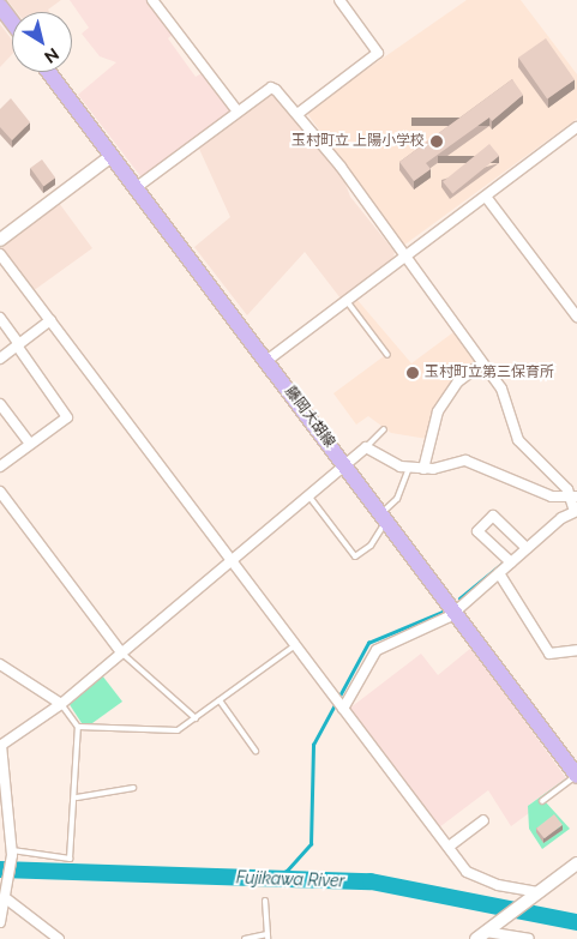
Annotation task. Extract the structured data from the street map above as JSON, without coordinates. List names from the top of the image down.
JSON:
{
  "streets": {
    "main road": ["藤岡大胡線"]
  },
  "water": ["Fujikawa River"],
  "places": ["玉村町立 上陽小学校", "玉村町立第三保育所"],
  "north": "bottom right"
}
